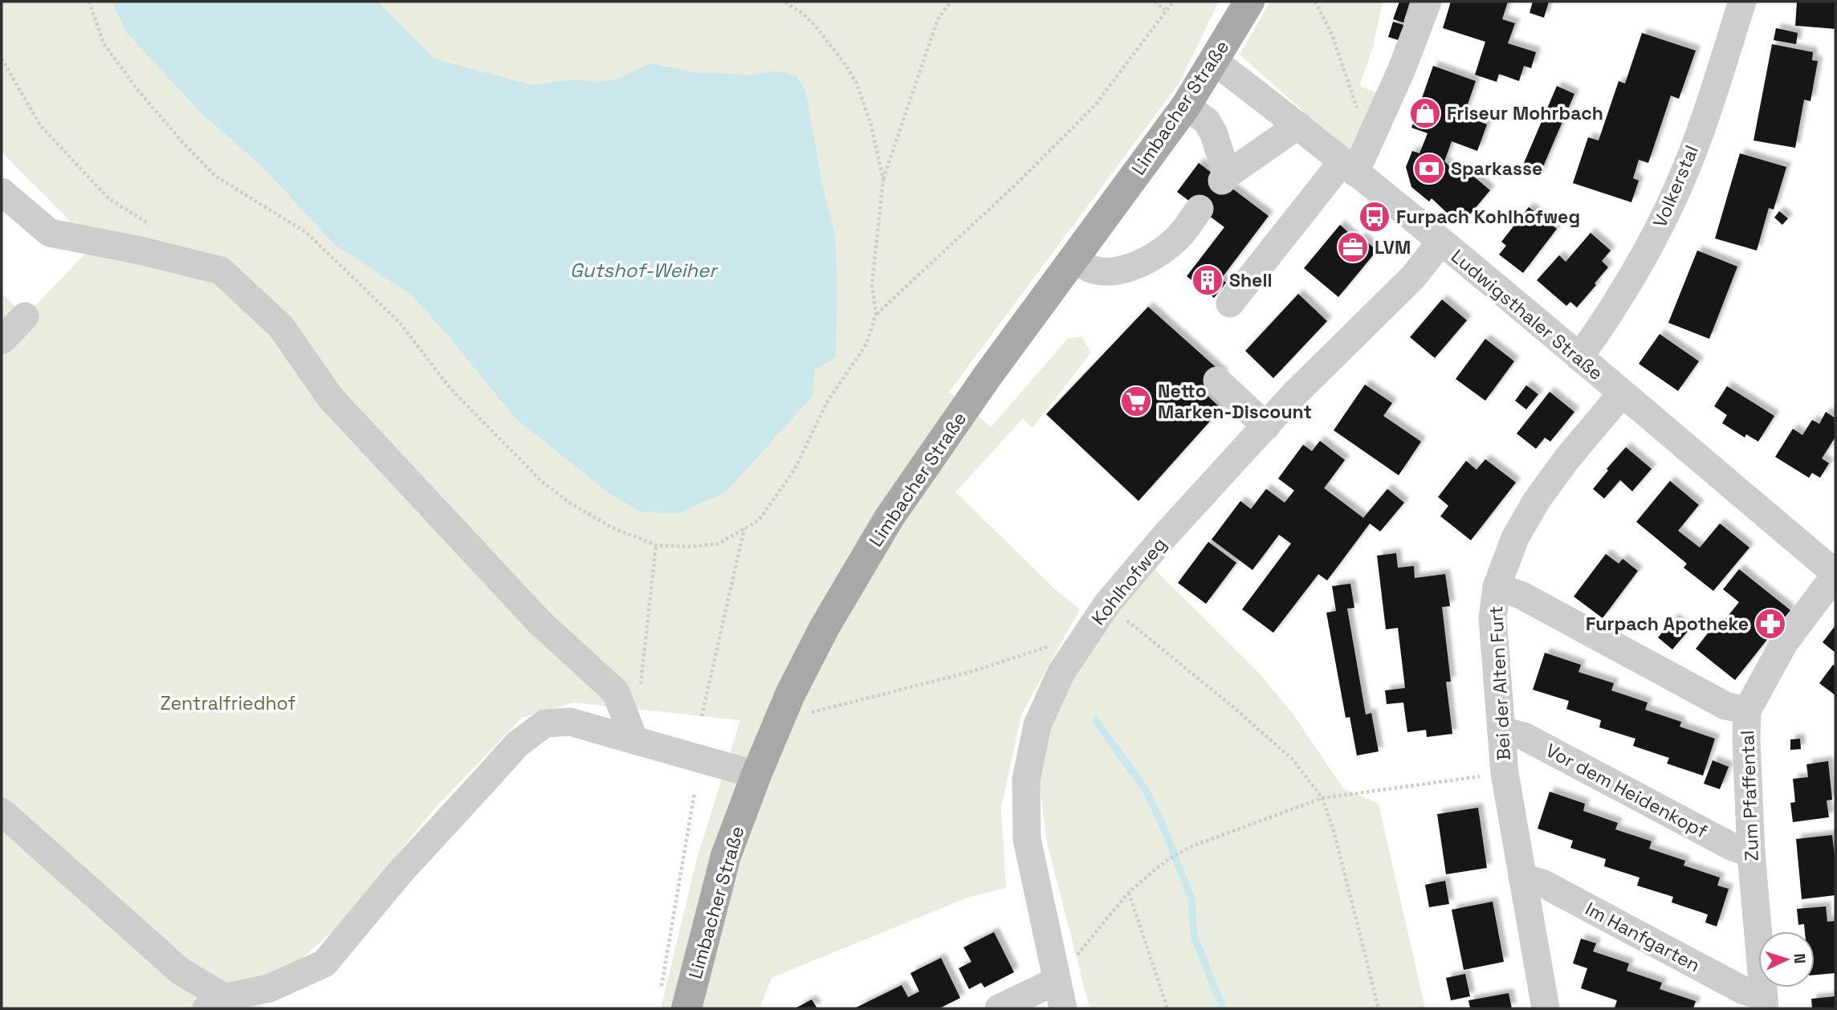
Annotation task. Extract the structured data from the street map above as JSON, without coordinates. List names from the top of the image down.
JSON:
{
  "streets": {
    "main road": ["Limbacher Straße"],
    "street": [
      "Volkerstal",
      "Ludwigsthaler Straße",
      "Kohlhofweg",
      "Bei der Alten Furt",
      "Vor dem Heidenkopf",
      "Zum Pfaffental",
      "Im Hanfgarten"
    ]
  },
  "crossings": [
    ["Limbacher Straße", "Ludwigsthaler Straße"],
    ["Volkerstal", "Ludwigsthaler Straße"],
    ["Ludwigsthaler Straße", "Kohlhofweg"],
    ["Ludwigsthaler Straße", "Bei der Alten Furt"],
    ["Ludwigsthaler Straße", "Zum Pfaffental"],
    ["Bei der Alten Furt", "Vor dem Heidenkopf"],
    ["Bei der Alten Furt", "Im Hanfgarten"],
    ["Vor dem Heidenkopf", "Zum Pfaffental"],
    ["Zum Pfaffental", "Im Hanfgarten"]
  ],
  "water": ["Gutshof-Weiher"],
  "parks": ["Zentralfriedhof"],
  "places": {
    "shop": ["Friseur Mohrbach"],
    "bank": ["Sparkasse"],
    "bus stop": ["Furpach Kohlhofweg"],
    "office": ["LVM"],
    "building": ["Shell"],
    "supermarket": ["Netto Marken-Discount"],
    "pharmacy": ["Furpach Apotheke"]
  },
  "north": "right"
}
